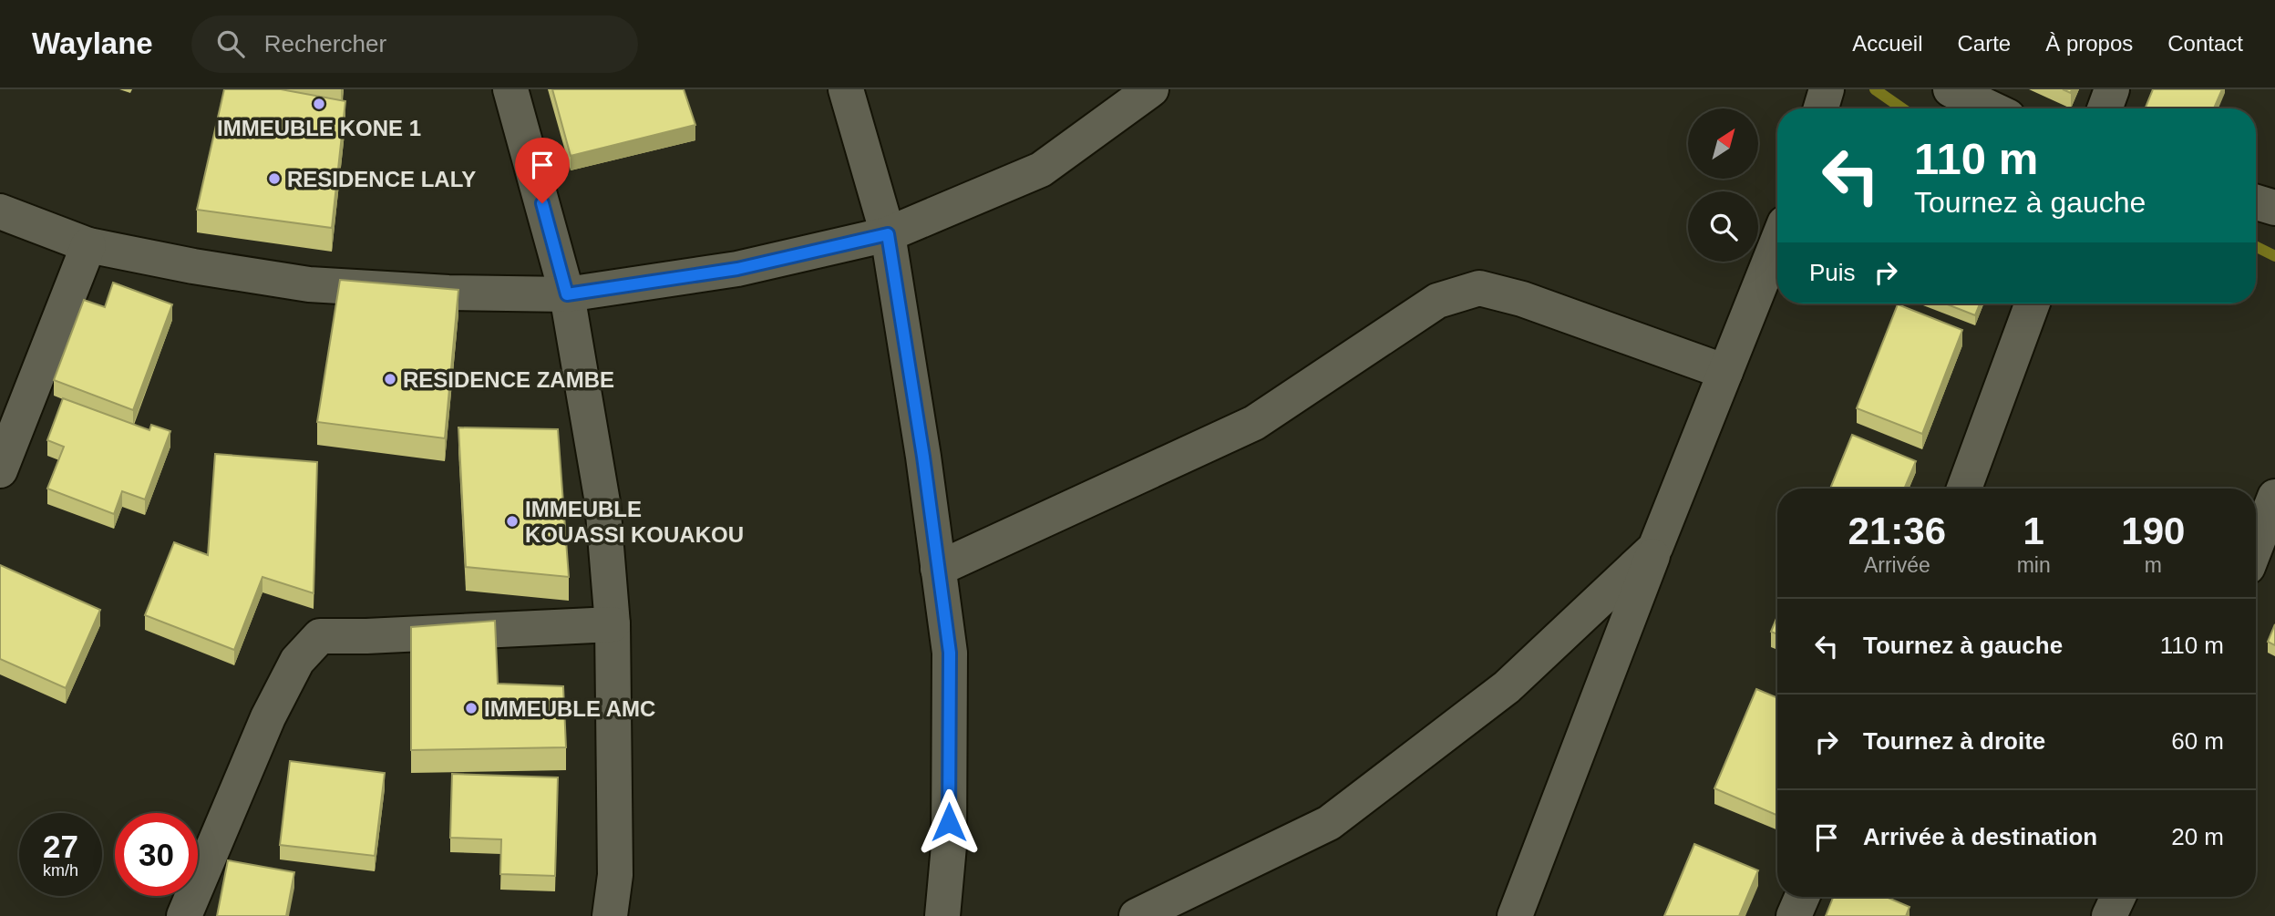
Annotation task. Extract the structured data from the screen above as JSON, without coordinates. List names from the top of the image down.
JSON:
{
  "places": [
    "IMMEUBLE KONE 1",
    "RESIDENCE LALY",
    "RESIDENCE ZAMBE",
    "IMMEUBLE KOUASSI KOUAKOU",
    "IMMEUBLE AMC"
  ],
  "north": "top right",
  "page": {
    "header": "Waylane",
    "search": "Rechercher",
    "nav": [
      "Accueil",
      "Carte",
      "À propos",
      "Contact"
    ],
    "turn": ["110 m", "Tournez à gauche"],
    "then": "Puis",
    "eta": [
      "21:36",
      "Arrivée",
      "1",
      "min",
      "190",
      "m"
    ],
    "list": [
      {
        "name": "Tournez à gauche",
        "value": "110 m"
      },
      {
        "name": "Tournez à droite",
        "value": "60 m"
      },
      {
        "name": "Arrivée à destination",
        "value": "20 m"
      }
    ],
    "speed": "27 km/h",
    "limit": "30"
  }
}
